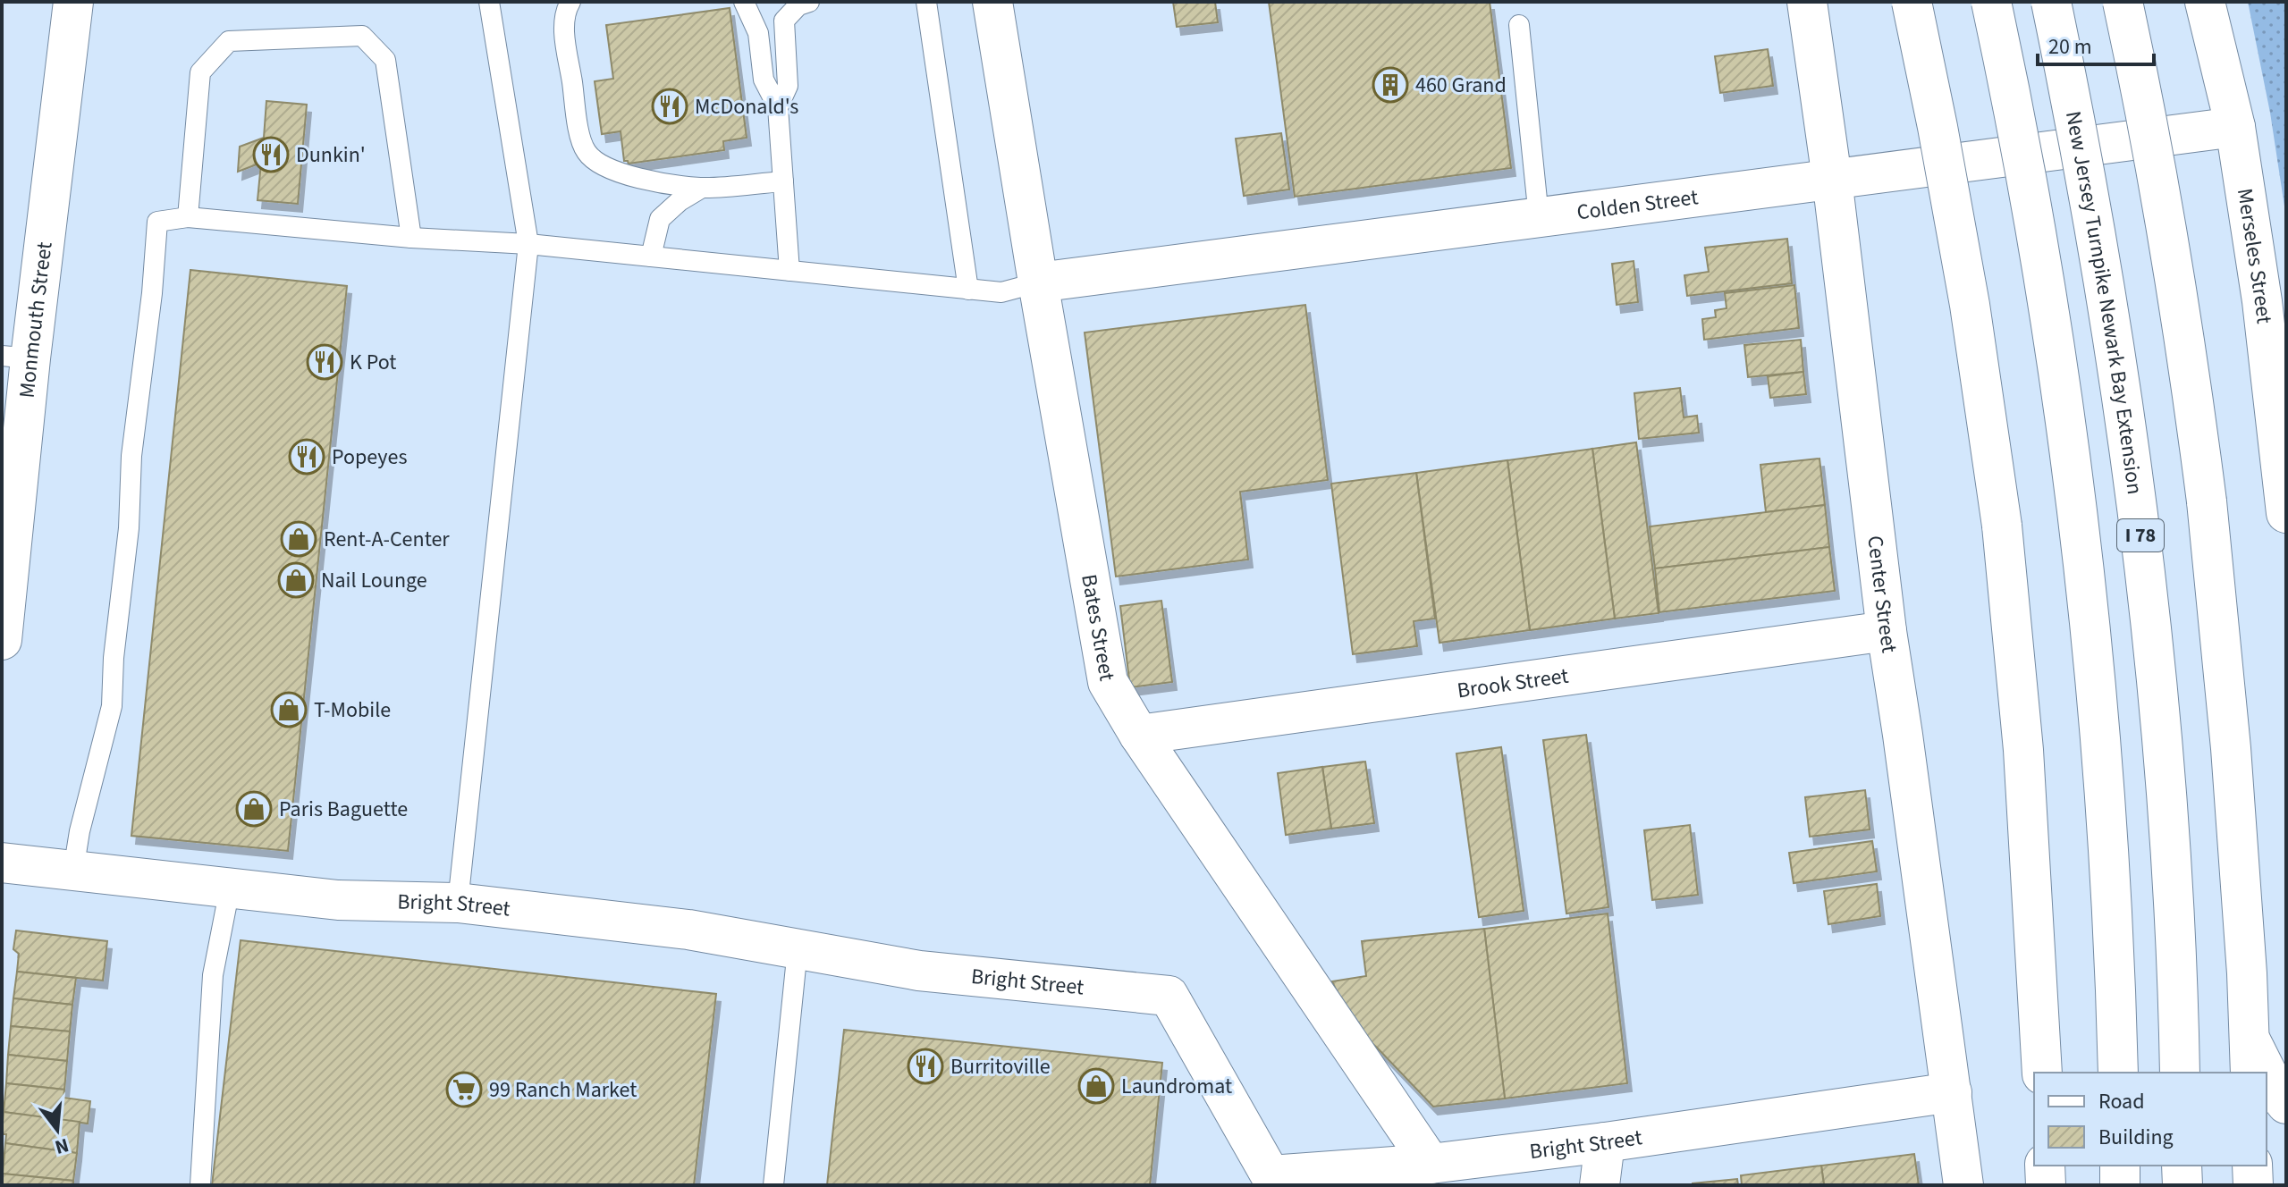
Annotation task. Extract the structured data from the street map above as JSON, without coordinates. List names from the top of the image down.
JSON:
{
  "streets": {
    "main road": [
      "Colden Street",
      "Merseles Street",
      "New Jersey Turnpike Newark Bay Extension",
      "Monmouth Street",
      "I 78",
      "Center Street",
      "Bates Street",
      "Brook Street",
      "Bright Street"
    ]
  },
  "crossings": [
    ["Colden Street", "Merseles Street"],
    ["Colden Street", "Center Street"],
    ["Colden Street", "Bates Street"],
    ["Center Street", "Brook Street"],
    ["Center Street", "Bright Street"],
    ["Bates Street", "Brook Street"],
    ["Bates Street", "Bright Street"]
  ],
  "places": {
    "building": ["460 Grand"],
    "restaurant": [
      "McDonald's",
      "Dunkin'",
      "K Pot",
      "Popeyes",
      "Burritoville"
    ],
    "shop": [
      "Rent-A-Center",
      "Nail Lounge",
      "T-Mobile",
      "Paris Baguette",
      "Laundromat"
    ],
    "supermarket": ["99 Ranch Market"]
  },
  "legend": ["Road", "Building"],
  "scale_bar": "20 m",
  "north": "bottom"
}
